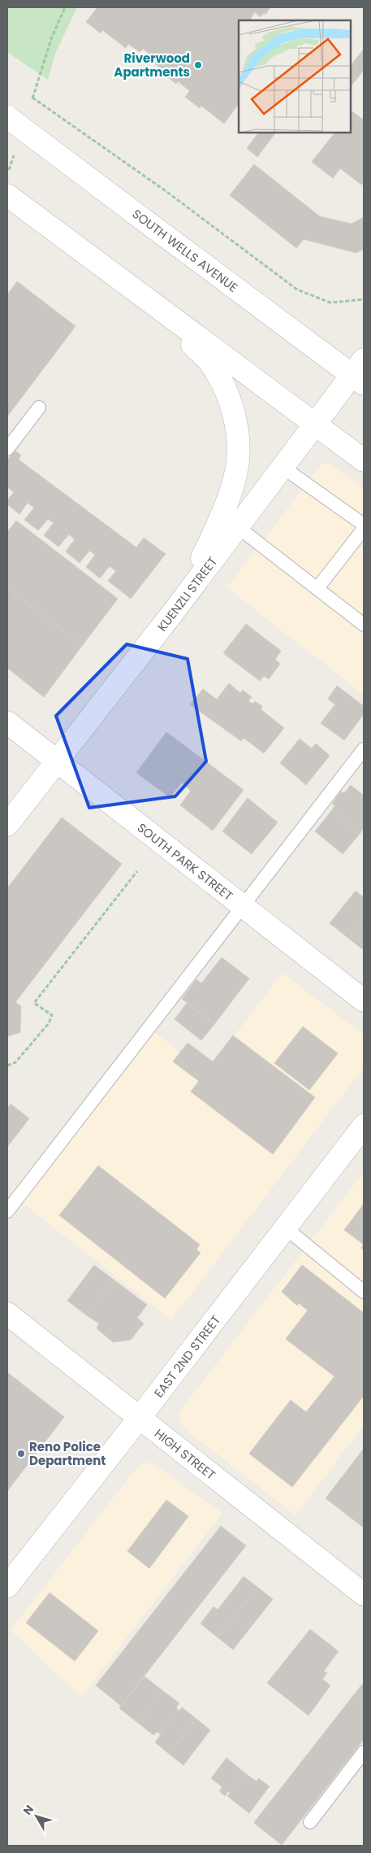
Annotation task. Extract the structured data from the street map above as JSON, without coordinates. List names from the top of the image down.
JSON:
{
  "streets": {
    "main road": [
      "SOUTH WELLS AVENUE",
      "KUENZLI STREET",
      "SOUTH PARK STREET",
      "EAST 2ND STREET",
      "HIGH STREET"
    ]
  },
  "crossings": [
    ["SOUTH WELLS AVENUE", "KUENZLI STREET"],
    ["KUENZLI STREET", "SOUTH PARK STREET"],
    ["EAST 2ND STREET", "HIGH STREET"]
  ],
  "places": ["Riverwood Apartments", "Reno Police Department"],
  "north": "top left"
}
